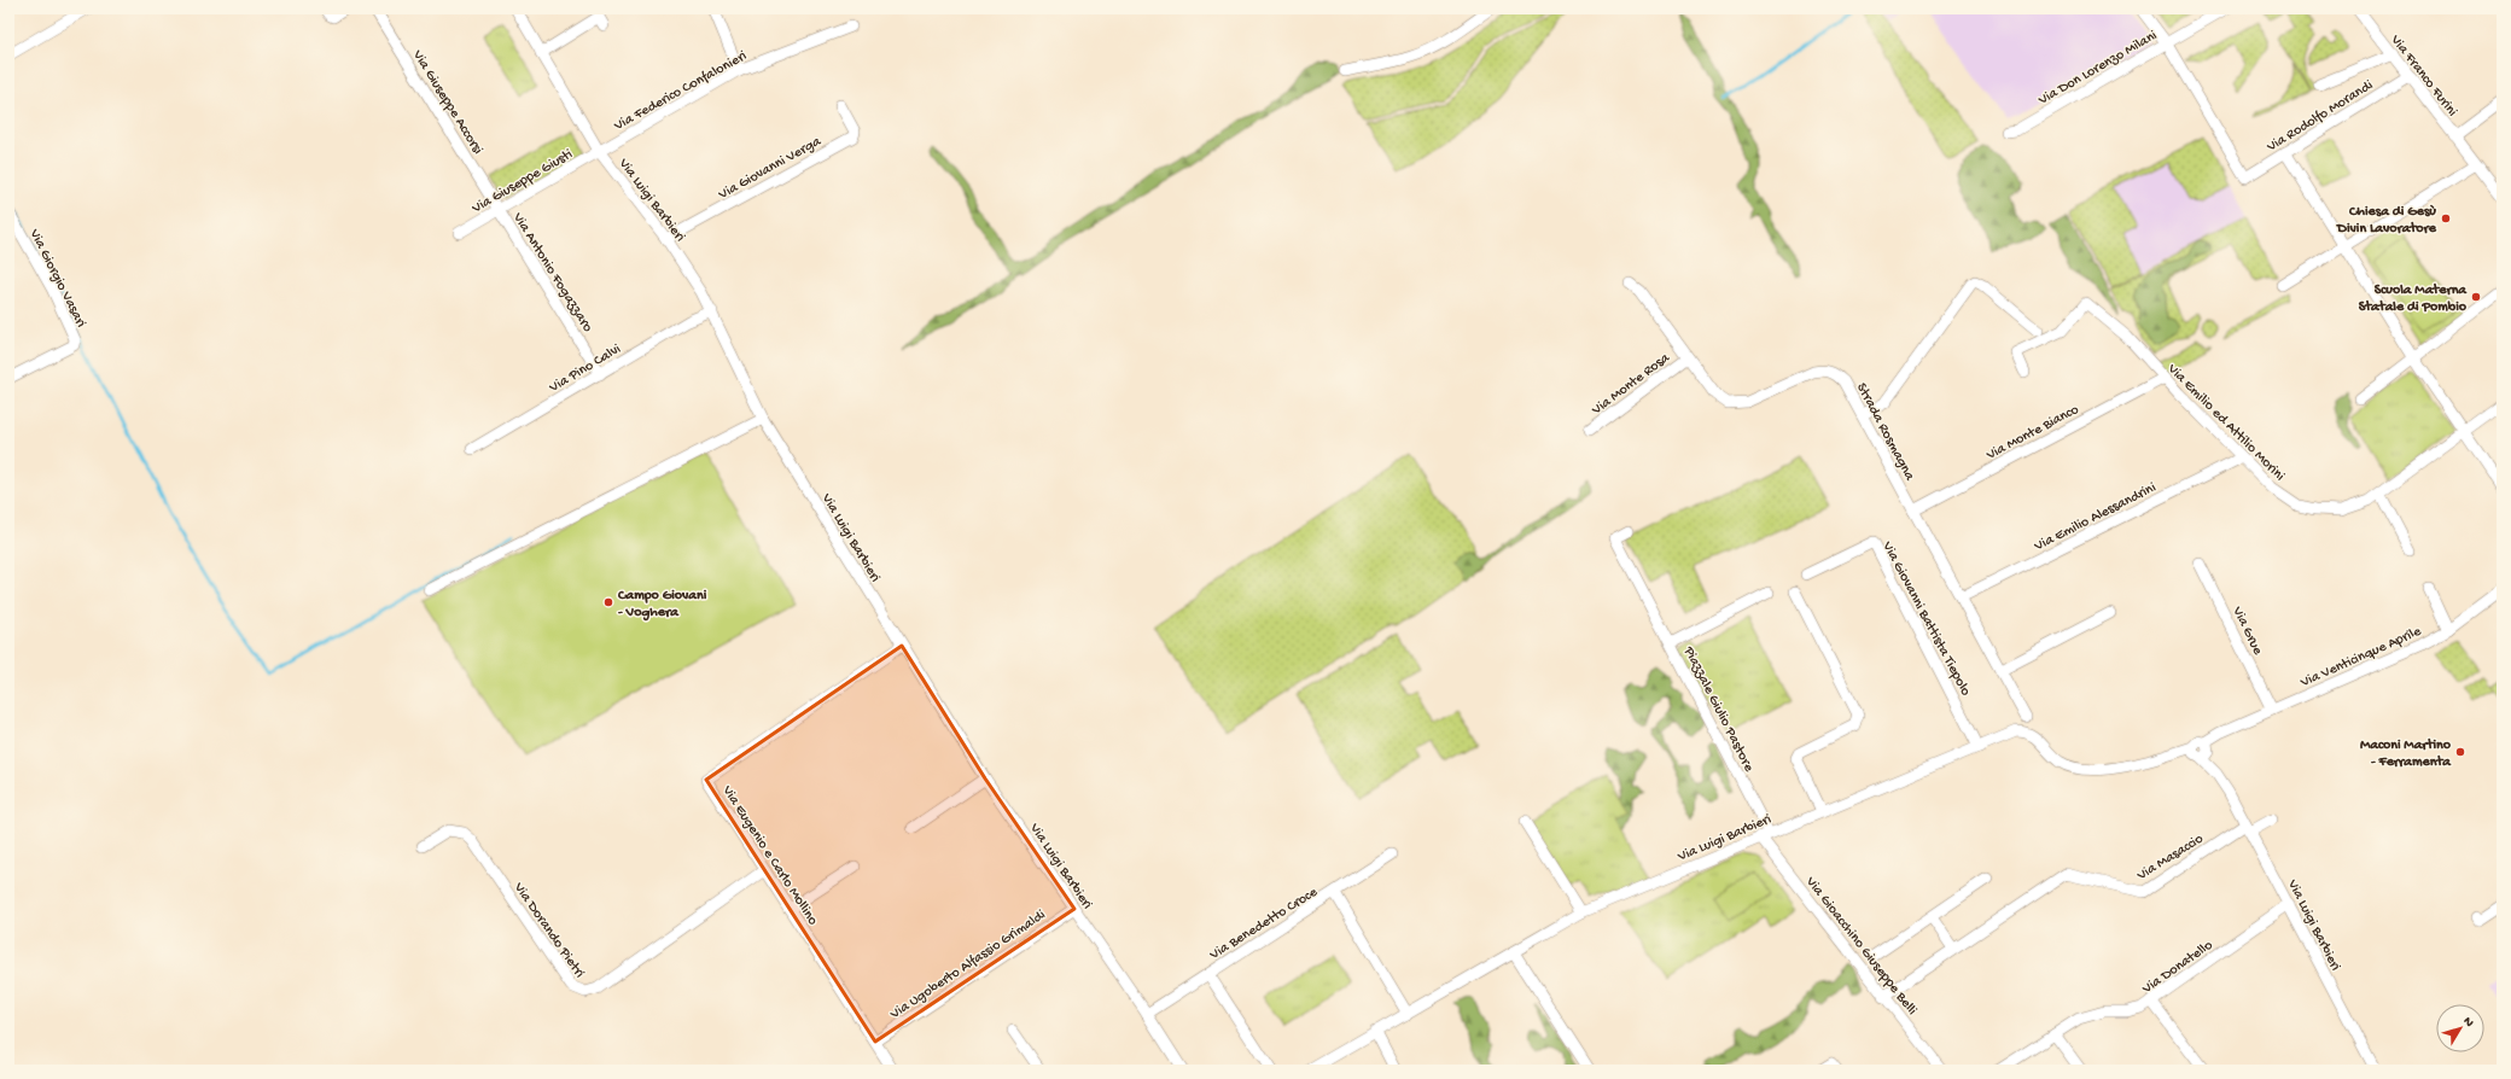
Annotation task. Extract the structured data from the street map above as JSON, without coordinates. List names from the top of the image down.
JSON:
{
  "streets": {
    "street": [
      "Via Don Lorenzo Milani",
      "Via Franco Furini",
      "Via Federico Confalonieri",
      "Via Giuseppe Accorsi",
      "Via Rodolfo Morandi",
      "Via Giovanni Verga",
      "Via Giuseppe Giusti",
      "Via Luigi Barbieri",
      "Via Antonio Fogazzaro",
      "Via Giorgio Vasari",
      "Via Pino Calvi",
      "Via Monte Rosa",
      "Via Emilio ed Attilio Morini",
      "Strada Rosmagna",
      "Via Monte Bianco",
      "Via Emilio Alessandrini",
      "Via Giovanni Battista Tiepolo",
      "Via Grue",
      "Via Venticinque Aprile",
      "Piazzale Giulio Pastore",
      "Via Eugenio e Carlo Mollino",
      "Via Masaccio",
      "Via Benedetto Croce",
      "Via Dorando Pietri",
      "Via Gioacchino Giuseppe Belli",
      "Via Ugoberto Alfassio Grimaldi",
      "Via Donatello"
    ]
  },
  "crossings": [
    ["Via Don Lorenzo Milani", "Via Rodolfo Morandi"],
    ["Via Franco Furini", "Via Rodolfo Morandi"],
    ["Via Federico Confalonieri", "Via Giuseppe Giusti"],
    ["Via Federico Confalonieri", "Via Luigi Barbieri"],
    ["Via Giuseppe Accorsi", "Via Giuseppe Giusti"],
    ["Via Giuseppe Accorsi", "Via Antonio Fogazzaro"],
    ["Via Giovanni Verga", "Via Luigi Barbieri"],
    ["Via Giuseppe Giusti", "Via Luigi Barbieri"],
    ["Via Giuseppe Giusti", "Via Antonio Fogazzaro"],
    ["Via Luigi Barbieri", "Via Pino Calvi"],
    ["Via Luigi Barbieri", "Via Giovanni Battista Tiepolo"],
    ["Via Luigi Barbieri", "Via Venticinque Aprile"],
    ["Via Luigi Barbieri", "Piazzale Giulio Pastore"],
    ["Via Luigi Barbieri", "Via Eugenio e Carlo Mollino"],
    ["Via Luigi Barbieri", "Via Masaccio"],
    ["Via Luigi Barbieri", "Via Benedetto Croce"],
    ["Via Luigi Barbieri", "Via Gioacchino Giuseppe Belli"],
    ["Via Luigi Barbieri", "Via Ugoberto Alfassio Grimaldi"],
    ["Via Luigi Barbieri", "Via Donatello"],
    ["Via Antonio Fogazzaro", "Via Pino Calvi"],
    ["Via Monte Rosa", "Strada Rosmagna"],
    ["Via Emilio ed Attilio Morini", "Via Monte Bianco"],
    ["Via Emilio ed Attilio Morini", "Via Emilio Alessandrini"],
    ["Strada Rosmagna", "Via Monte Bianco"],
    ["Strada Rosmagna", "Via Emilio Alessandrini"],
    ["Via Grue", "Via Venticinque Aprile"],
    ["Piazzale Giulio Pastore", "Via Gioacchino Giuseppe Belli"],
    ["Via Eugenio e Carlo Mollino", "Via Dorando Pietri"],
    ["Via Eugenio e Carlo Mollino", "Via Ugoberto Alfassio Grimaldi"],
    ["Via Masaccio", "Via Gioacchino Giuseppe Belli"]
  ],
  "places": [
    "Chiesa di Gesù Divin Lavoratore",
    "Scuola Materna Statale di Pombio",
    "Campo Giovani - Voghera",
    "Maconi Martino - Ferramenta"
  ],
  "north": "top right"
}
